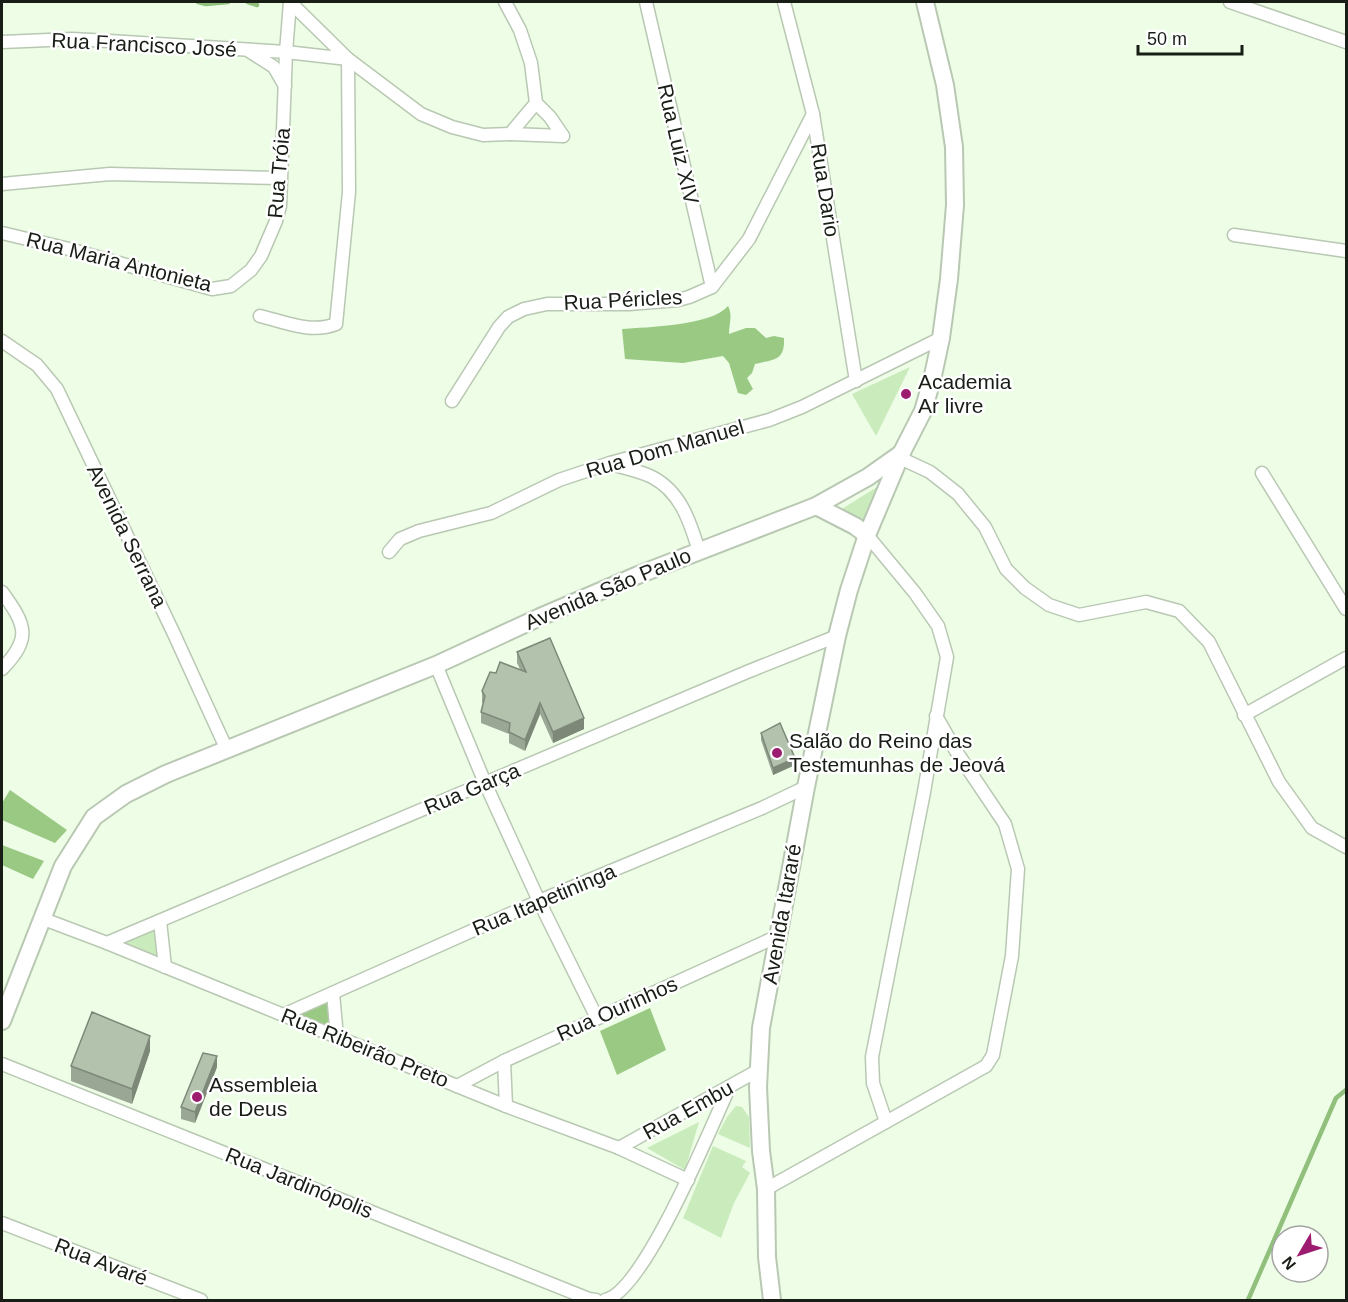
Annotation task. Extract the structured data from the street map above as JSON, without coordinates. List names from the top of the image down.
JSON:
{
  "streets": {
    "main road": ["Avenida São Paulo", "Avenida Itararé"],
    "street": [
      "Rua Francisco José",
      "Rua Luiz XIV",
      "Rua Tróia",
      "Rua Dario",
      "Rua Maria Antonieta",
      "Rua Péricles",
      "Rua Dom Manuel",
      "Avenida Serrana",
      "Rua Garça",
      "Rua Itapetininga",
      "Rua Ourinhos",
      "Rua Ribeirão Preto",
      "Rua Embu",
      "Rua Jardinópolis",
      "Rua Avaré"
    ]
  },
  "crossings": [
    ["Rua Francisco José", "Rua Tróia"],
    ["Rua Luiz XIV", "Rua Péricles"],
    ["Rua Tróia", "Rua Maria Antonieta"],
    ["Rua Dario", "Rua Péricles"],
    ["Rua Dario", "Rua Dom Manuel"],
    ["Rua Dom Manuel", "Avenida São Paulo"],
    ["Avenida Serrana", "Avenida São Paulo"],
    ["Avenida São Paulo", "Avenida Itararé"],
    ["Avenida São Paulo", "Rua Ribeirão Preto"],
    ["Rua Garça", "Avenida Itararé"],
    ["Rua Garça", "Rua Ribeirão Preto"],
    ["Rua Itapetininga", "Avenida Itararé"],
    ["Rua Itapetininga", "Rua Ribeirão Preto"],
    ["Avenida Itararé", "Rua Ourinhos"],
    ["Avenida Itararé", "Rua Embu"],
    ["Rua Ourinhos", "Rua Ribeirão Preto"],
    ["Rua Ribeirão Preto", "Rua Embu"]
  ],
  "places": ["Academia Ar livre", "Salão do Reino das Testemunhas de Jeová", "Assembleia de Deus"],
  "scale_bar": "50 m",
  "north": "bottom left"
}
